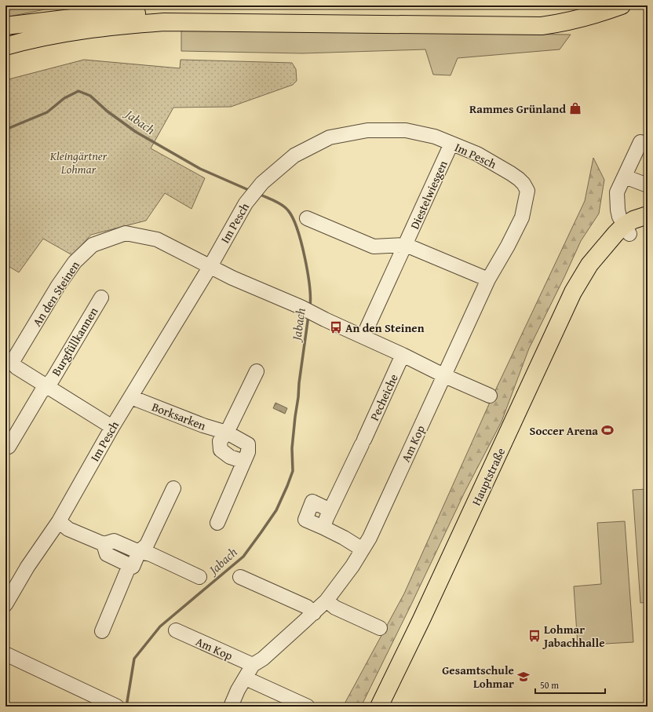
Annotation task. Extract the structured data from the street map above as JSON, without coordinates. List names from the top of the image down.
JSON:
{
  "streets": {
    "main road": ["Hauptstraße"],
    "street": [
      "Im Pesch",
      "Diestelwiesgen",
      "An den Steinen",
      "Burgfüllkannen",
      "Pecheiche",
      "Borksarken",
      "Am Kop"
    ]
  },
  "crossings": [
    ["Im Pesch", "Diestelwiesgen"],
    ["Im Pesch", "An den Steinen"],
    ["Im Pesch", "Burgfüllkannen"],
    ["Im Pesch", "Borksarken"],
    ["Im Pesch", "Am Kop"],
    ["Diestelwiesgen", "An den Steinen"],
    ["An den Steinen", "Burgfüllkannen"],
    ["An den Steinen", "Pecheiche"],
    ["An den Steinen", "Am Kop"]
  ],
  "water": ["Jabach"],
  "parks": ["Kleingärtner Lohmar"],
  "places": {
    "shop": ["Rammes Grünland"],
    "bus stop": ["An den Steinen", "Lohmar Jabachhalle"],
    "sports": ["Soccer Arena"],
    "school or university": ["Gesamtschule Lohmar"]
  },
  "scale_bar": "50 m"
}
